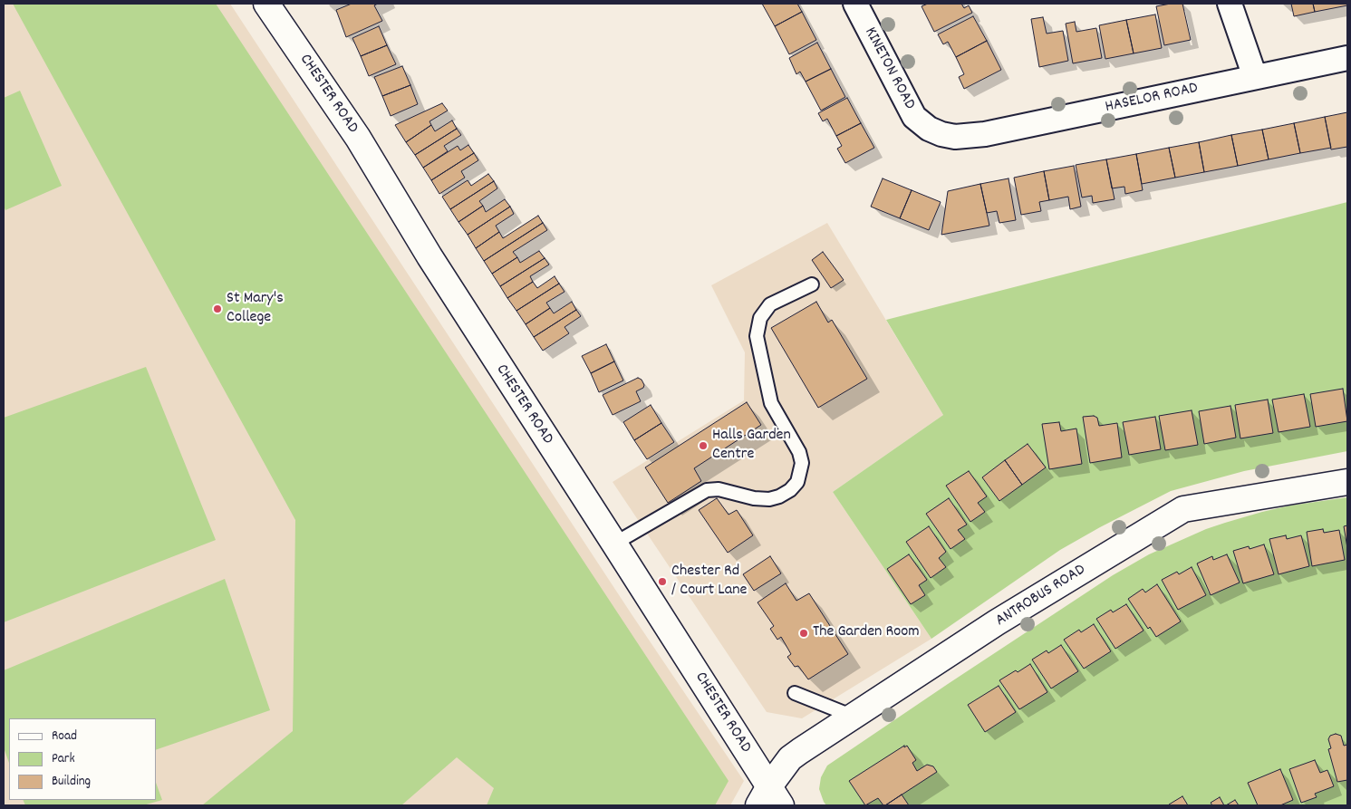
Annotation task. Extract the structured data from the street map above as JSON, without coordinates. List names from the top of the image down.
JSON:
{
  "streets": {
    "main road": ["CHESTER ROAD", "ANTROBUS ROAD"],
    "street": ["KINETON ROAD", "HASELOR ROAD"]
  },
  "crossings": [
    ["KINETON ROAD", "HASELOR ROAD"],
    ["CHESTER ROAD", "ANTROBUS ROAD"]
  ],
  "places": [
    "St Mary's College",
    "Halls Garden Centre",
    "Chester Rd / Court Lane",
    "The Garden Room"
  ],
  "legend": ["Road", "Park", "Building"]
}
